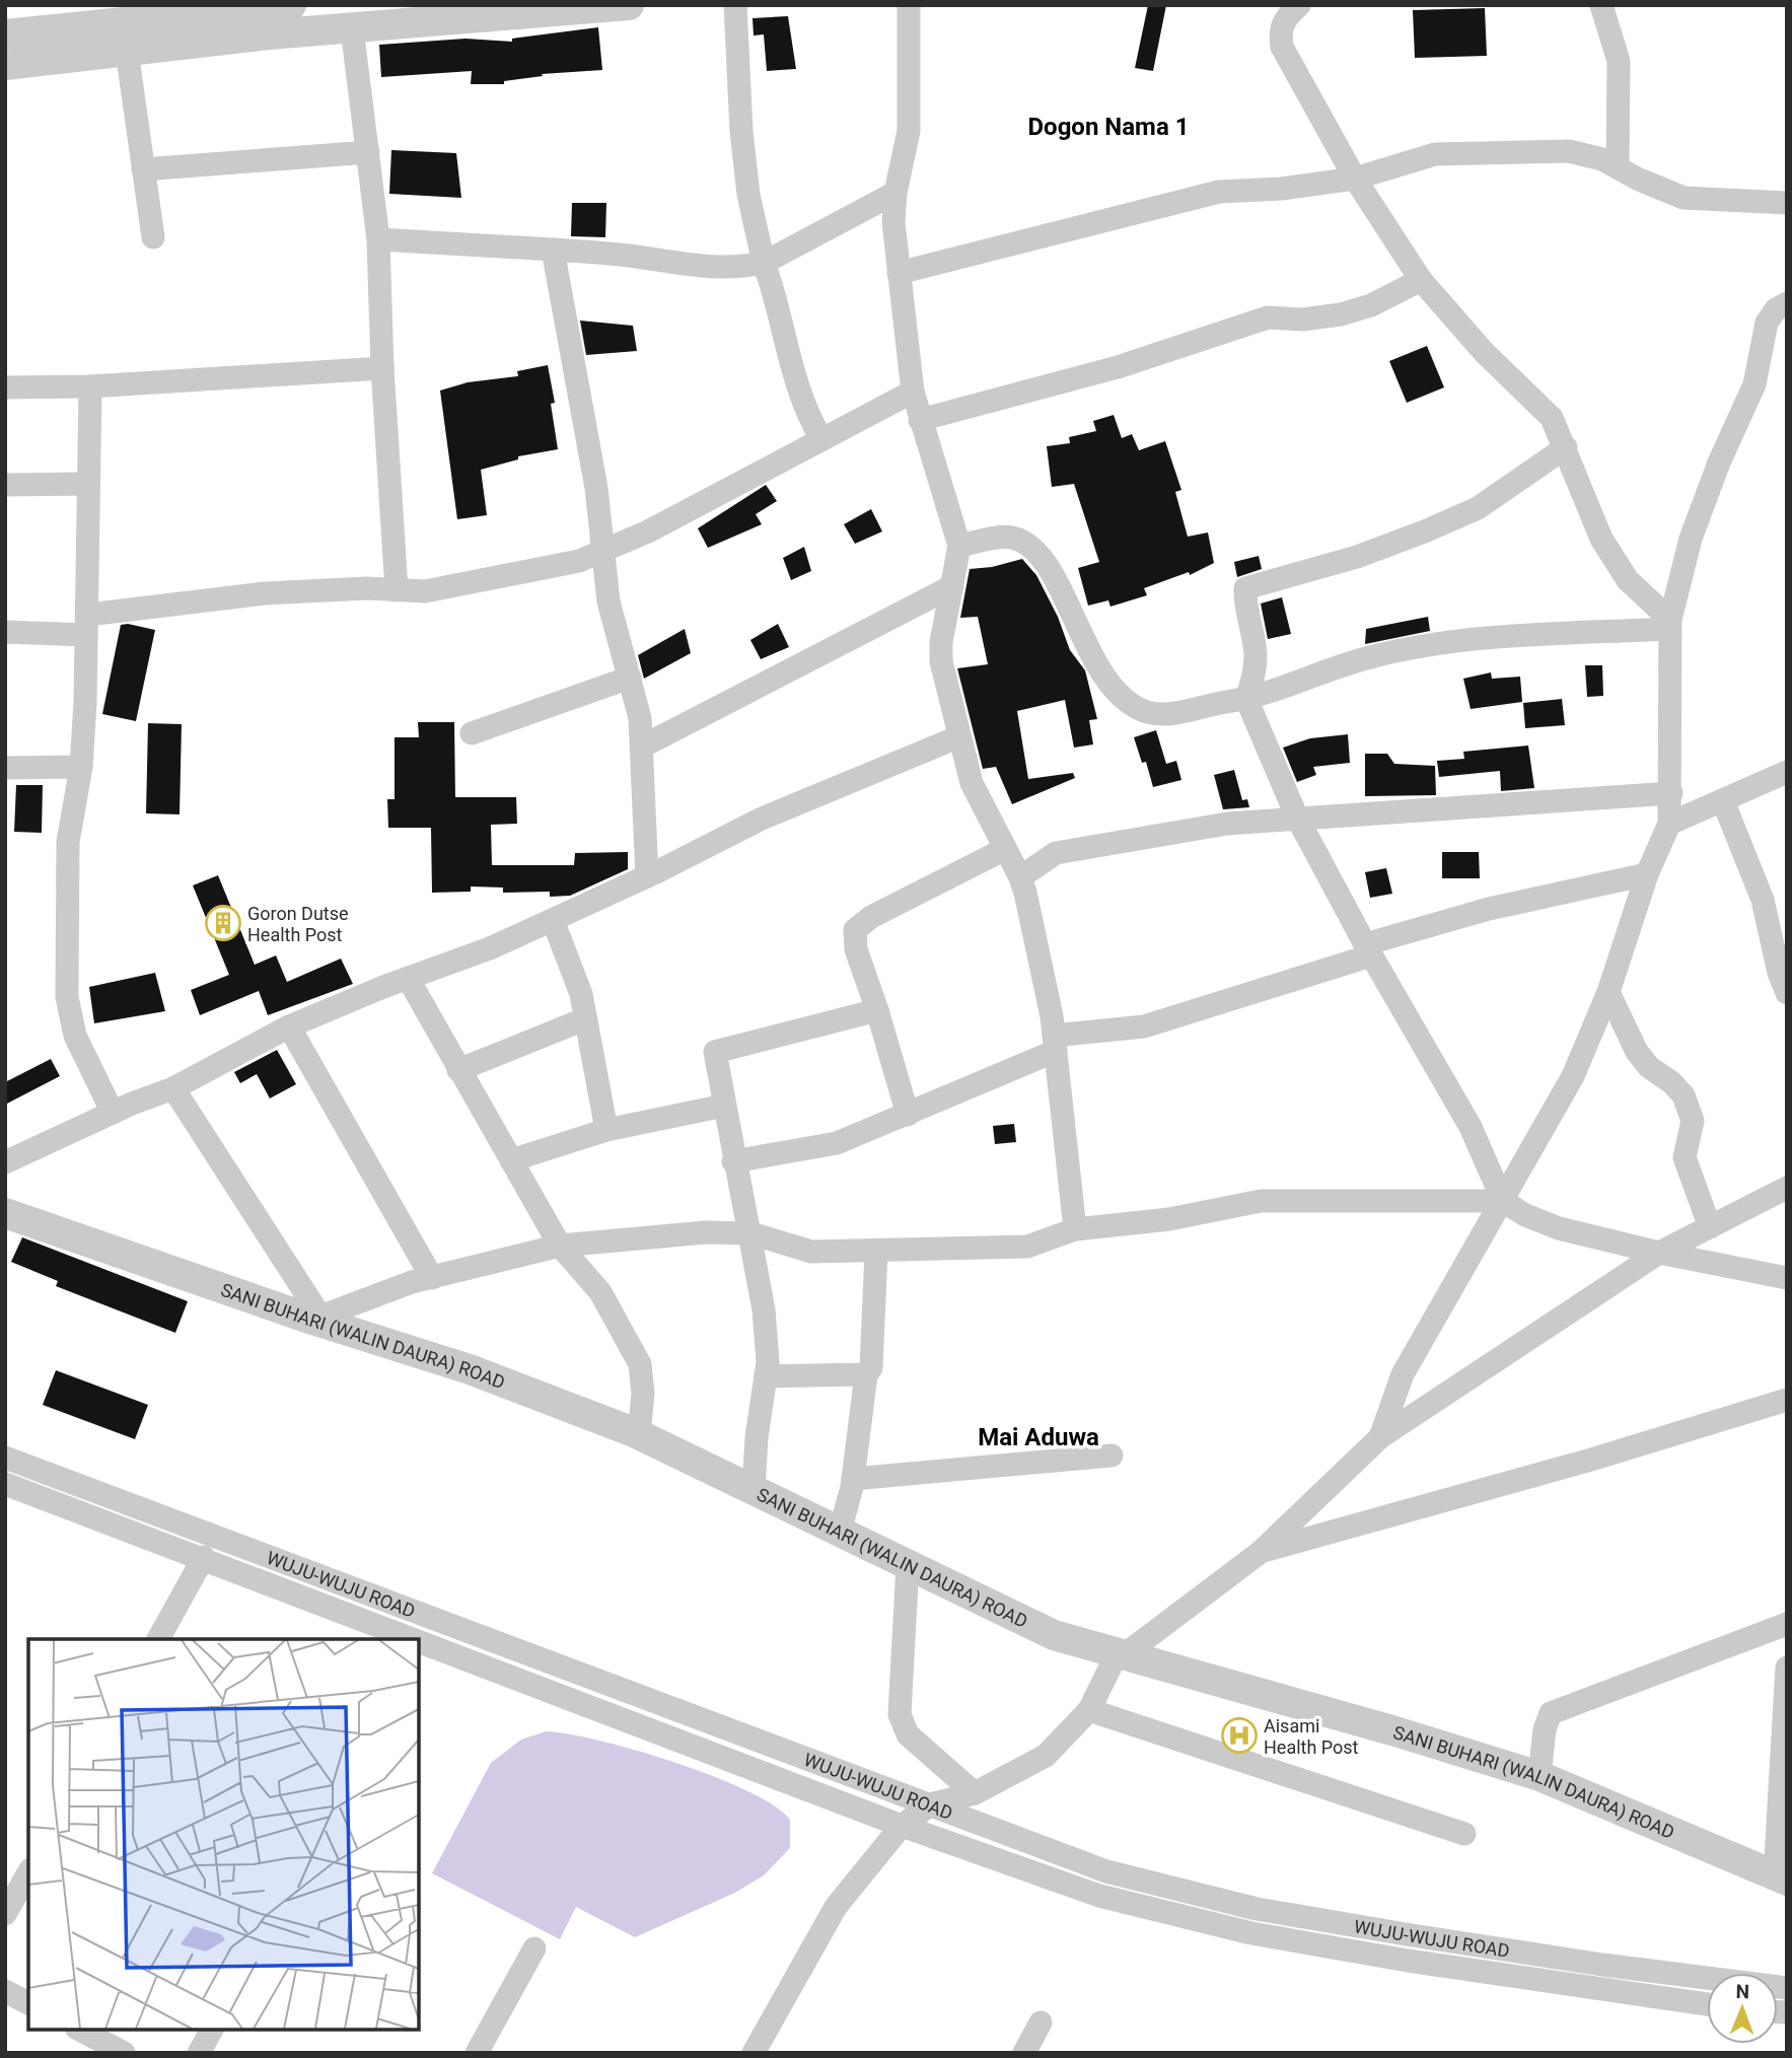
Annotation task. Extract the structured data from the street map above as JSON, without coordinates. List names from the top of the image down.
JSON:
{
  "streets": {
    "street": ["SANI BUHARI (WALIN DAURA) ROAD", "WUJU-WUJU ROAD"]
  },
  "districts": ["Dogon Nama 1", "Mai Aduwa"],
  "places": {
    "building": ["Goron Dutse Health Post"],
    "hospital": ["Aisami Health Post"]
  },
  "north": "top"
}
